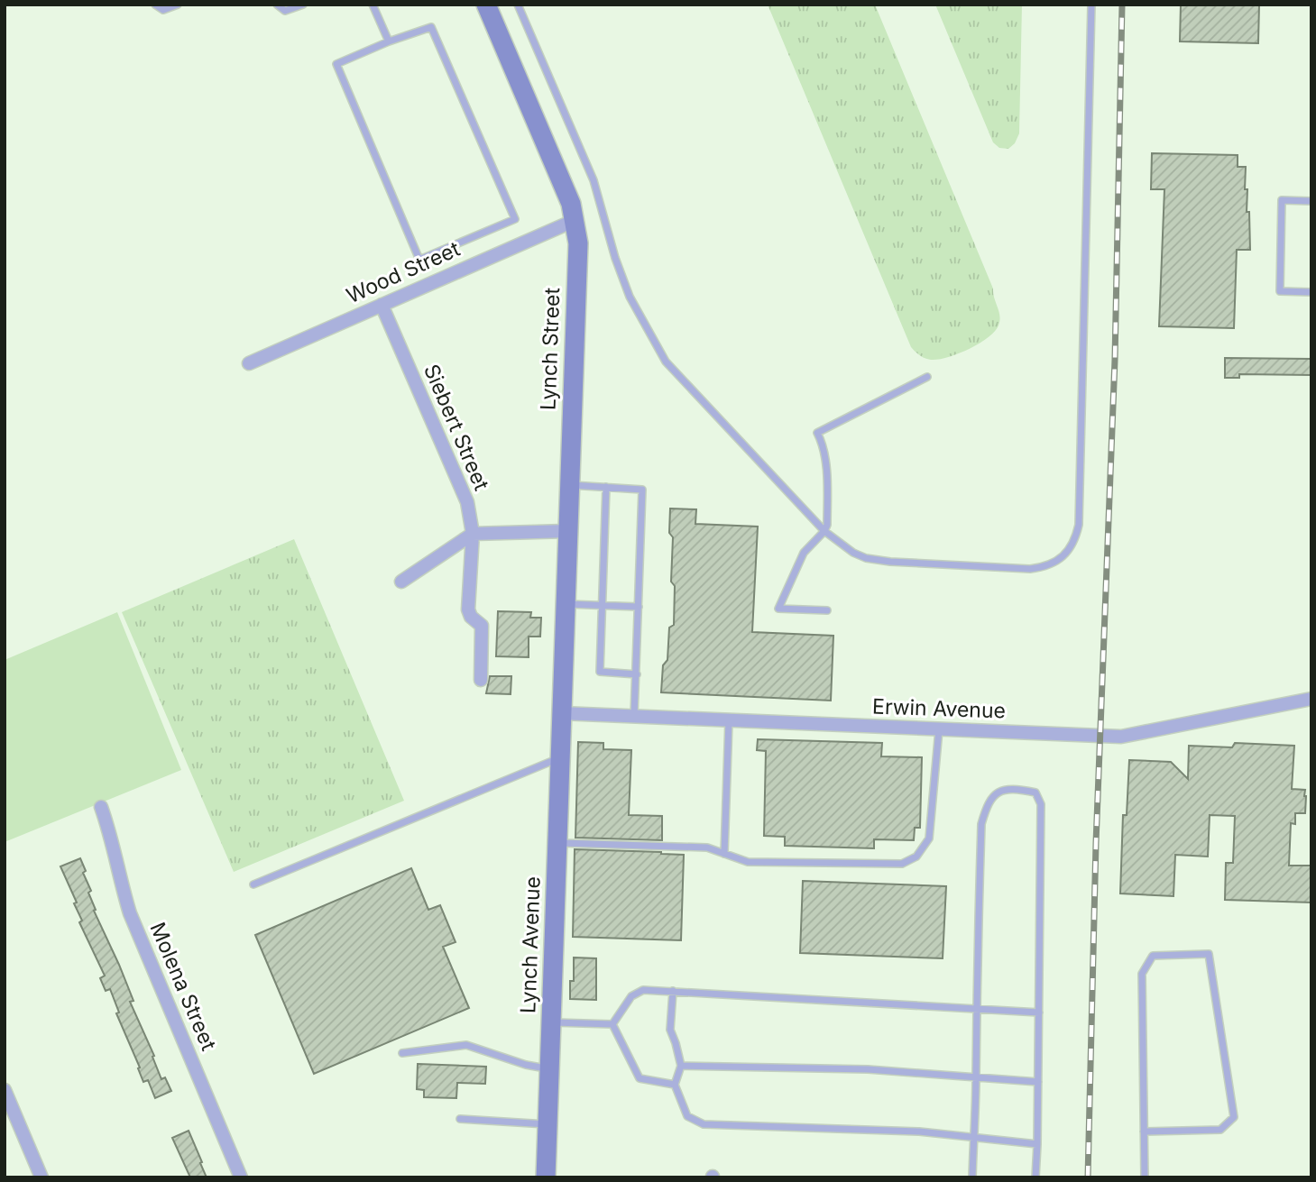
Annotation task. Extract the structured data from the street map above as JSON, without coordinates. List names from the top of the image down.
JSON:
{
  "streets": {
    "street": [
      "Wood Street",
      "Lynch Street",
      "Siebert Street",
      "Erwin Avenue",
      "Lynch Avenue",
      "Molena Street"
    ]
  },
  "crossings": [
    ["Wood Street", "Lynch Street"],
    ["Wood Street", "Siebert Street"],
    ["Lynch Street", "Erwin Avenue"],
    ["Lynch Street", "Lynch Avenue"],
    ["Erwin Avenue", "Lynch Avenue"]
  ]
}
